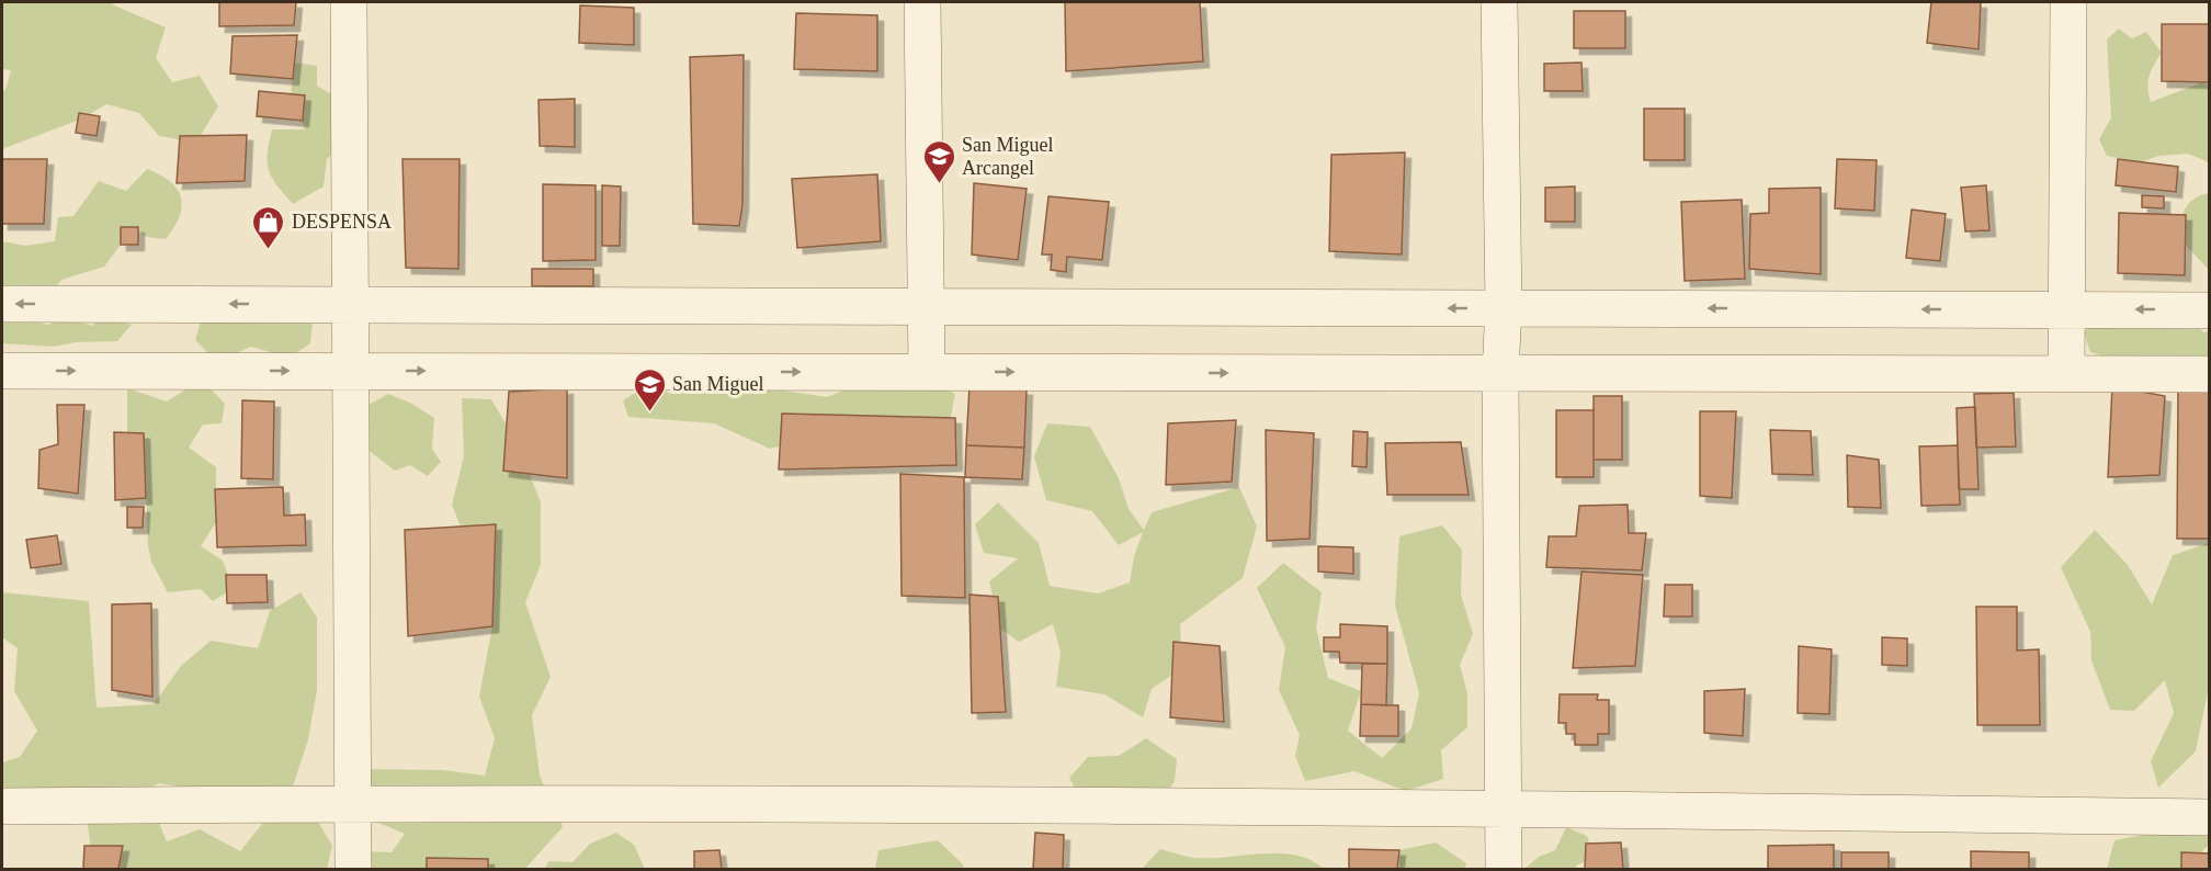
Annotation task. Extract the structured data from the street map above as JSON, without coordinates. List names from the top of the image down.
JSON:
{
  "places": {
    "school or university": ["San Miguel Arcangel", "San Miguel"],
    "shop": ["DESPENSA"]
  }
}
